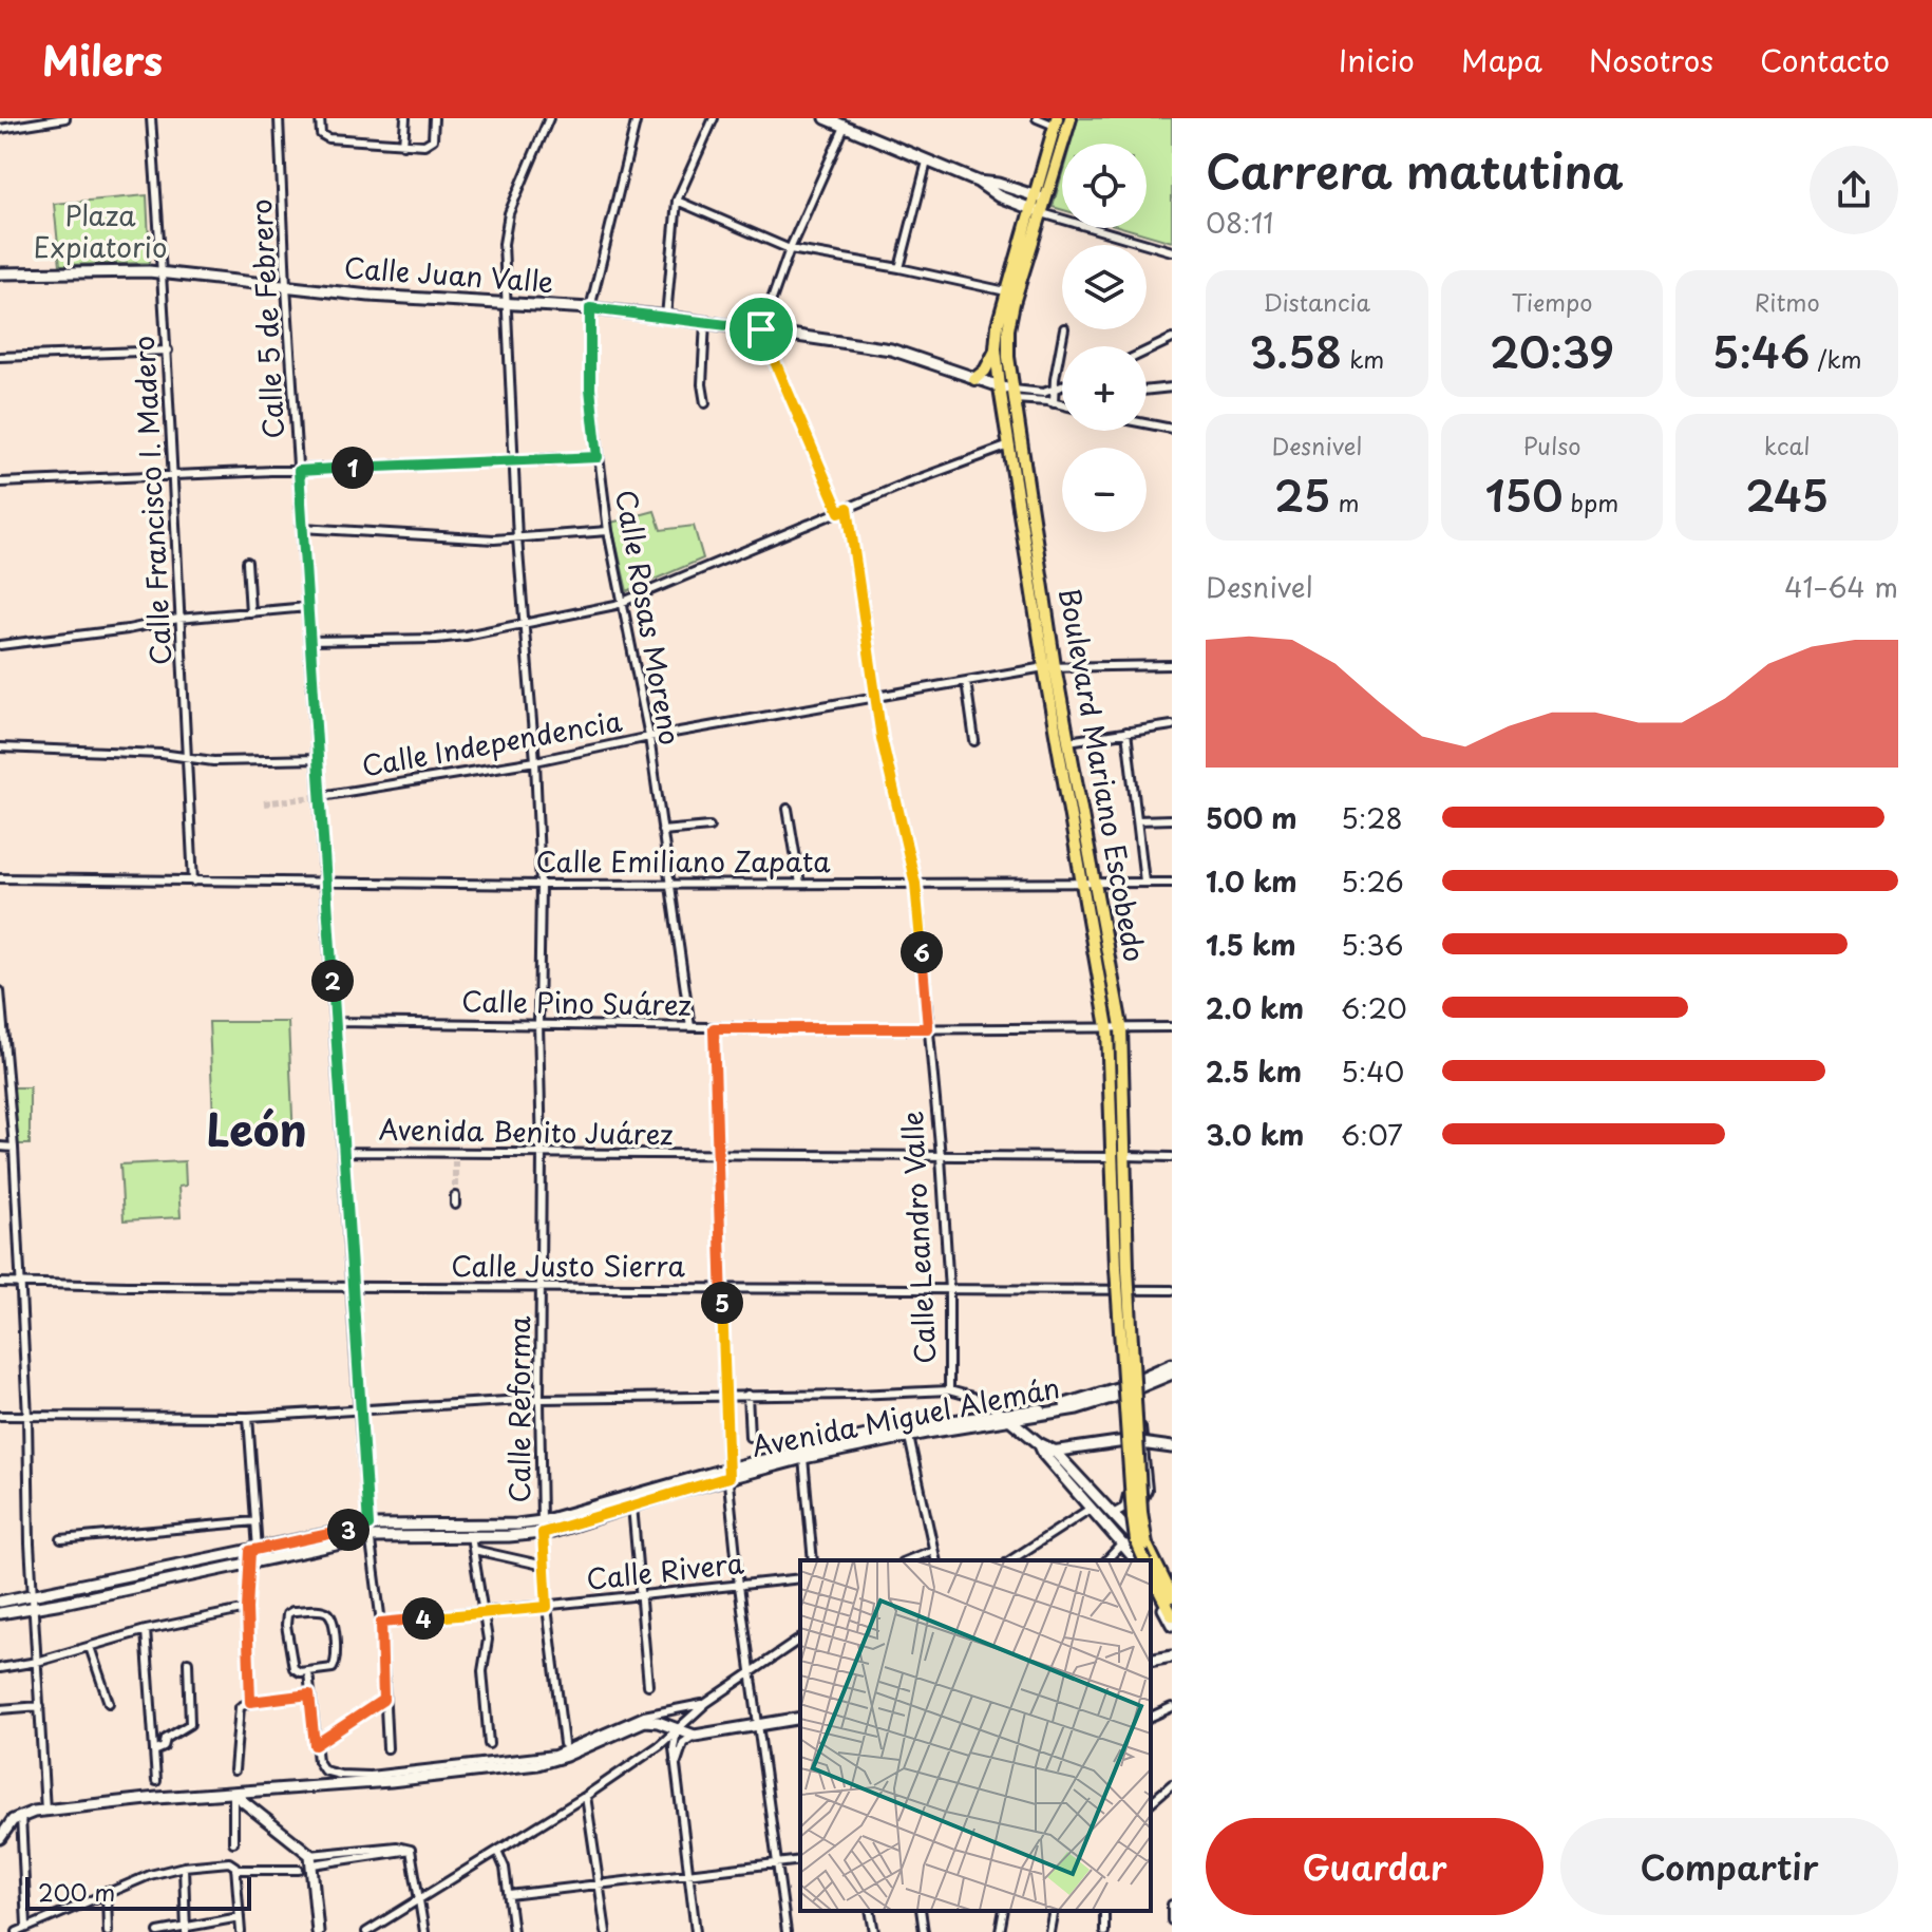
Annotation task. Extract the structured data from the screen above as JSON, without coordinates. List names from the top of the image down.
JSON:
{
  "streets": {
    "main road": ["Boulevard Mariano Escobedo"],
    "street": [
      "Calle Juan Valle",
      "Calle 5 de Febrero",
      "Calle Francisco I. Madero",
      "Calle Rosas Moreno",
      "Calle Independencia",
      "Calle Emiliano Zapata",
      "Calle Pino Suárez",
      "Avenida Benito Juárez",
      "Calle Leandro Valle",
      "Calle Justo Sierra",
      "Calle Reforma",
      "Avenida Miguel Alemán",
      "Calle Rivera"
    ]
  },
  "crossings": [
    ["Calle Juan Valle", "Calle 5 de Febrero"],
    ["Calle Juan Valle", "Calle Francisco I. Madero"],
    ["Calle Juan Valle", "Calle Rosas Moreno"],
    ["Calle Juan Valle", "Boulevard Mariano Escobedo"],
    ["Calle Juan Valle", "Calle Reforma"],
    ["Calle 5 de Febrero", "Calle Independencia"],
    ["Calle 5 de Febrero", "Calle Emiliano Zapata"],
    ["Calle 5 de Febrero", "Calle Pino Suárez"],
    ["Calle 5 de Febrero", "Avenida Benito Juárez"],
    ["Calle 5 de Febrero", "Calle Justo Sierra"],
    ["Calle 5 de Febrero", "Avenida Miguel Alemán"],
    ["Calle 5 de Febrero", "Calle Rivera"],
    ["Calle Francisco I. Madero", "Calle Emiliano Zapata"],
    ["Calle Rosas Moreno", "Calle Independencia"],
    ["Calle Rosas Moreno", "Calle Emiliano Zapata"],
    ["Calle Rosas Moreno", "Calle Pino Suárez"],
    ["Calle Independencia", "Boulevard Mariano Escobedo"],
    ["Calle Independencia", "Calle Leandro Valle"],
    ["Calle Independencia", "Calle Reforma"],
    ["Boulevard Mariano Escobedo", "Calle Emiliano Zapata"],
    ["Boulevard Mariano Escobedo", "Calle Pino Suárez"],
    ["Boulevard Mariano Escobedo", "Avenida Benito Juárez"],
    ["Boulevard Mariano Escobedo", "Calle Leandro Valle"],
    ["Calle Emiliano Zapata", "Calle Leandro Valle"],
    ["Calle Emiliano Zapata", "Calle Reforma"],
    ["Calle Pino Suárez", "Calle Leandro Valle"],
    ["Calle Pino Suárez", "Calle Reforma"],
    ["Avenida Benito Juárez", "Calle Leandro Valle"],
    ["Avenida Benito Juárez", "Calle Reforma"],
    ["Calle Leandro Valle", "Calle Justo Sierra"],
    ["Calle Leandro Valle", "Avenida Miguel Alemán"],
    ["Calle Justo Sierra", "Calle Reforma"],
    ["Calle Reforma", "Avenida Miguel Alemán"],
    ["Calle Reforma", "Calle Rivera"]
  ],
  "districts": ["León"],
  "parks": ["Plaza Expiatorio"],
  "scale_bar": "200 m",
  "page": {
    "header": "Milers",
    "nav": [
      "Inicio",
      "Mapa",
      "Nosotros",
      "Contacto"
    ],
    "heading": ["Carrera matutina", "08:11"],
    "map_buttons": ["+", "−"],
    "stats": [
      ["Distancia", "3.58 km"],
      ["Tiempo", "20:39"],
      ["Ritmo", "5:46 /km"],
      ["Desnivel", "25 m"],
      ["Pulso", "150 bpm"],
      ["kcal", "245"]
    ],
    "pins": [
      "1",
      "6",
      "2",
      "5",
      "3",
      "4"
    ],
    "chart": ["Desnivel", "41–64 m"],
    "list": [
      {
        "name": "500 m",
        "note": "5:28"
      },
      {
        "name": "1.0 km",
        "note": "5:26"
      },
      {
        "name": "1.5 km",
        "note": "5:36"
      },
      {
        "name": "2.0 km",
        "note": "6:20"
      },
      {
        "name": "2.5 km",
        "note": "5:40"
      },
      {
        "name": "3.0 km",
        "note": "6:07"
      }
    ],
    "buttons": ["Guardar", "Compartir"],
    "scale": "200 m"
  }
}
